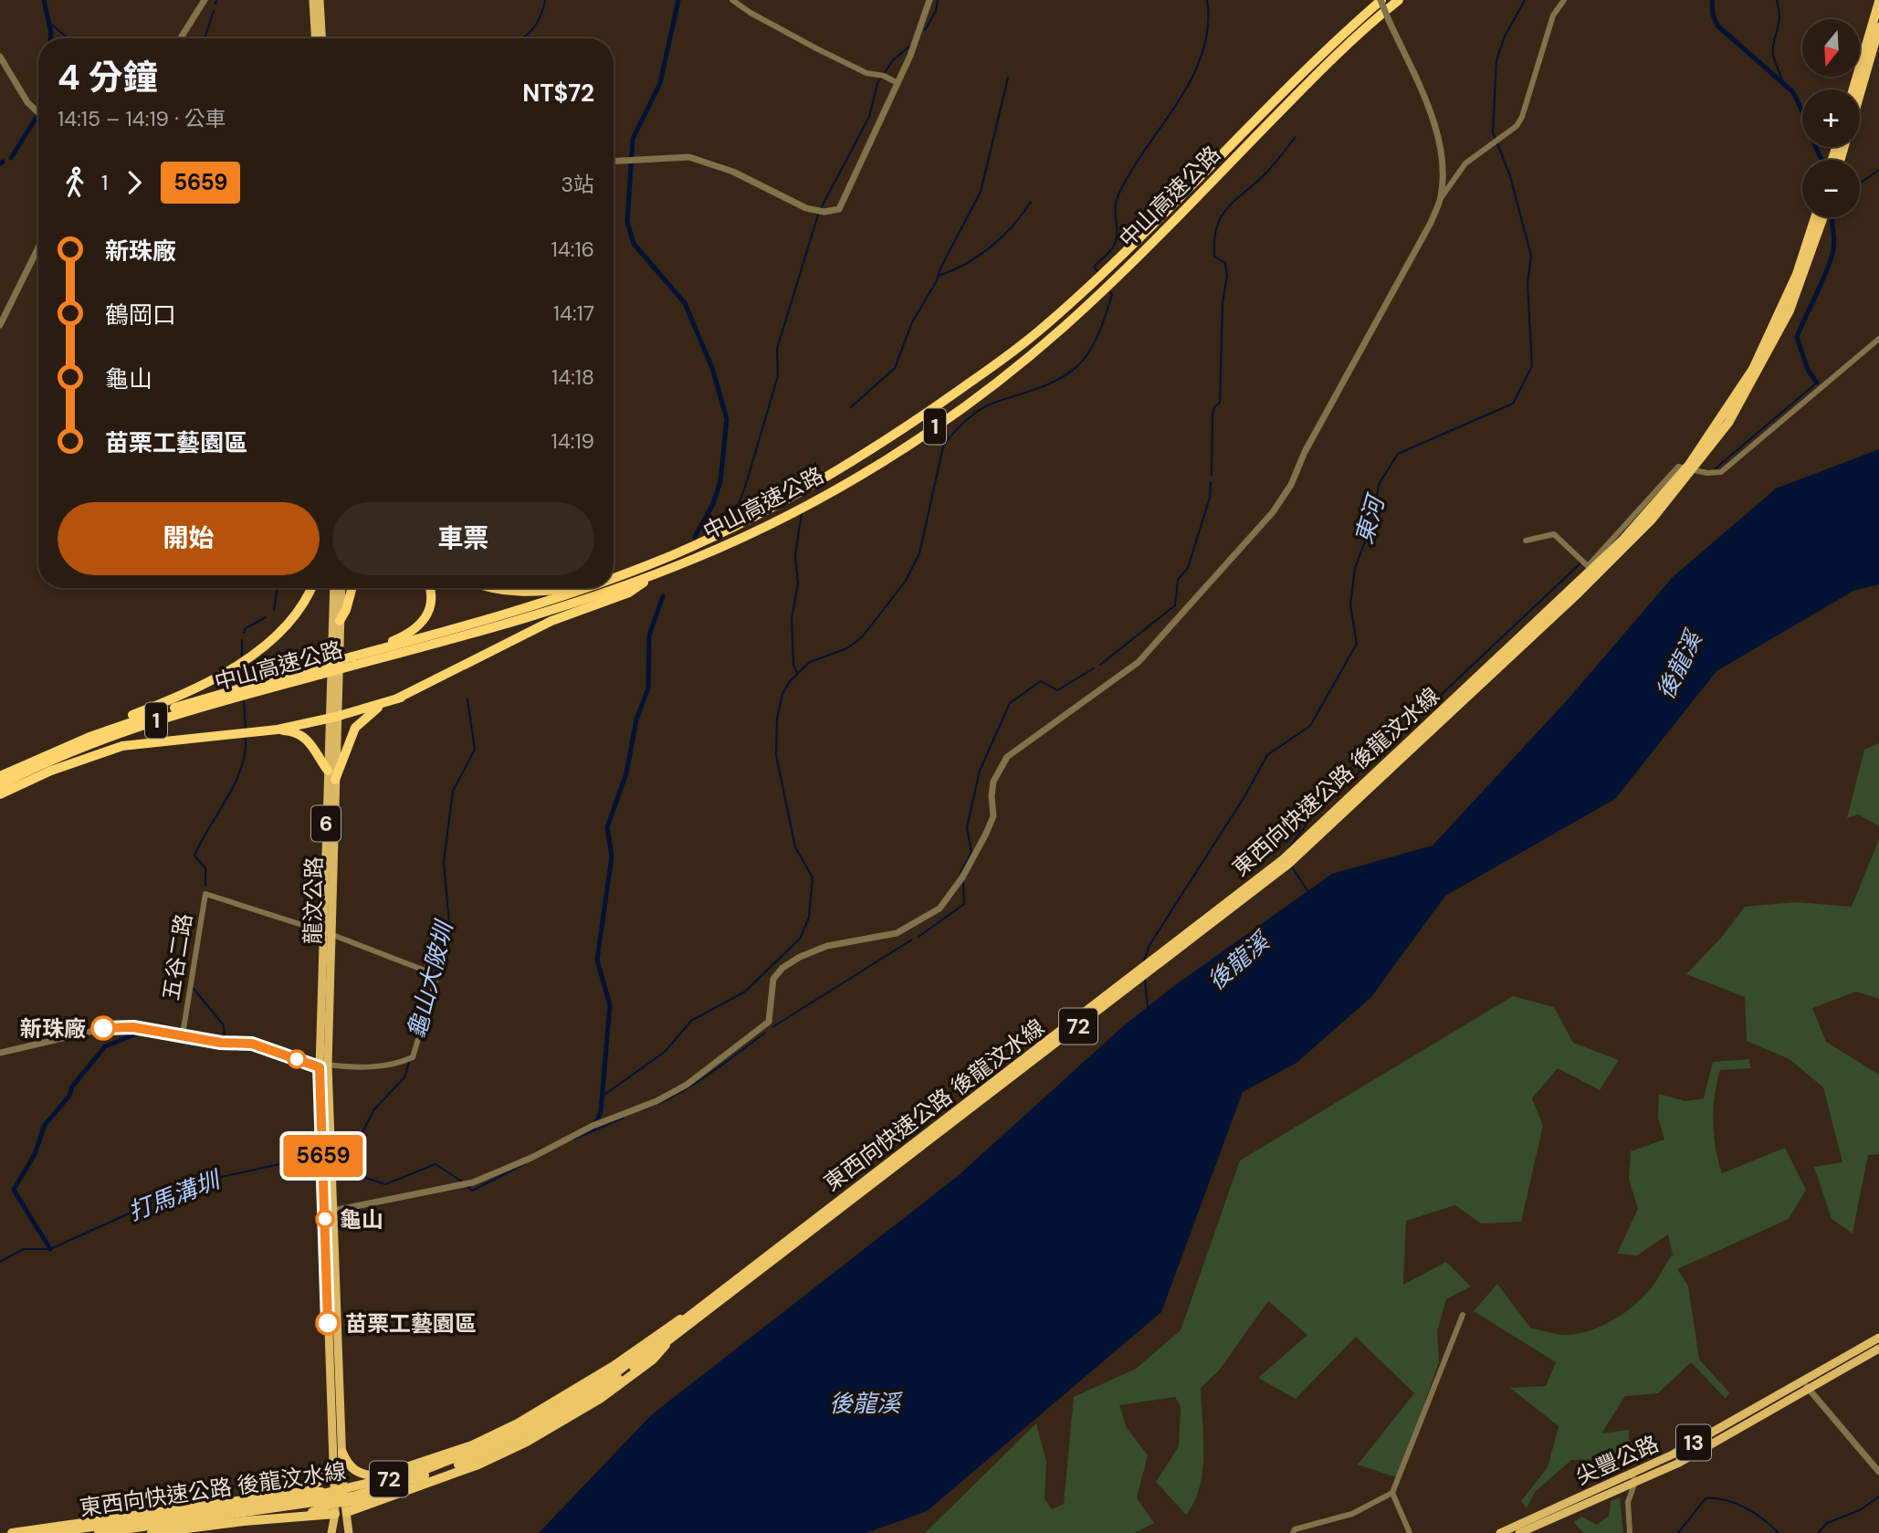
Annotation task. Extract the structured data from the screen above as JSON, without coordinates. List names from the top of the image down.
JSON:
{
  "streets": {
    "highway": [
      "中山高速公路",
      "1",
      "東西向快速公路 後龍汶水線",
      "72"
    ],
    "main road": [
      "6",
      "龍汶公路",
      "13",
      "尖豐公路"
    ],
    "street": ["五谷二路"]
  },
  "crossings": [
    ["6", "龍汶公路"],
    ["龍汶公路", "五谷二路"]
  ],
  "water": [
    "東河",
    "後龍溪",
    "龜山大陂圳",
    "打馬溝圳"
  ],
  "places": ["新珠廠", "龜山", "苗栗工藝園區"],
  "lines": ["bus line 5659"],
  "north": "bottom",
  "page": {
    "on_map": "5659",
    "map_buttons": ["+", "−"],
    "heading": ["4 分鐘", "14:15 – 14:19 · 公車", "NT$72"],
    "legs": ["1", "5659", "3站"],
    "list": [
      {
        "name": "新珠廠",
        "value": "14:16"
      },
      {
        "name": "鶴岡口",
        "value": "14:17"
      },
      {
        "name": "龜山",
        "value": "14:18"
      },
      {
        "name": "苗栗工藝園區",
        "value": "14:19"
      }
    ],
    "buttons": ["開始", "車票"]
  }
}
